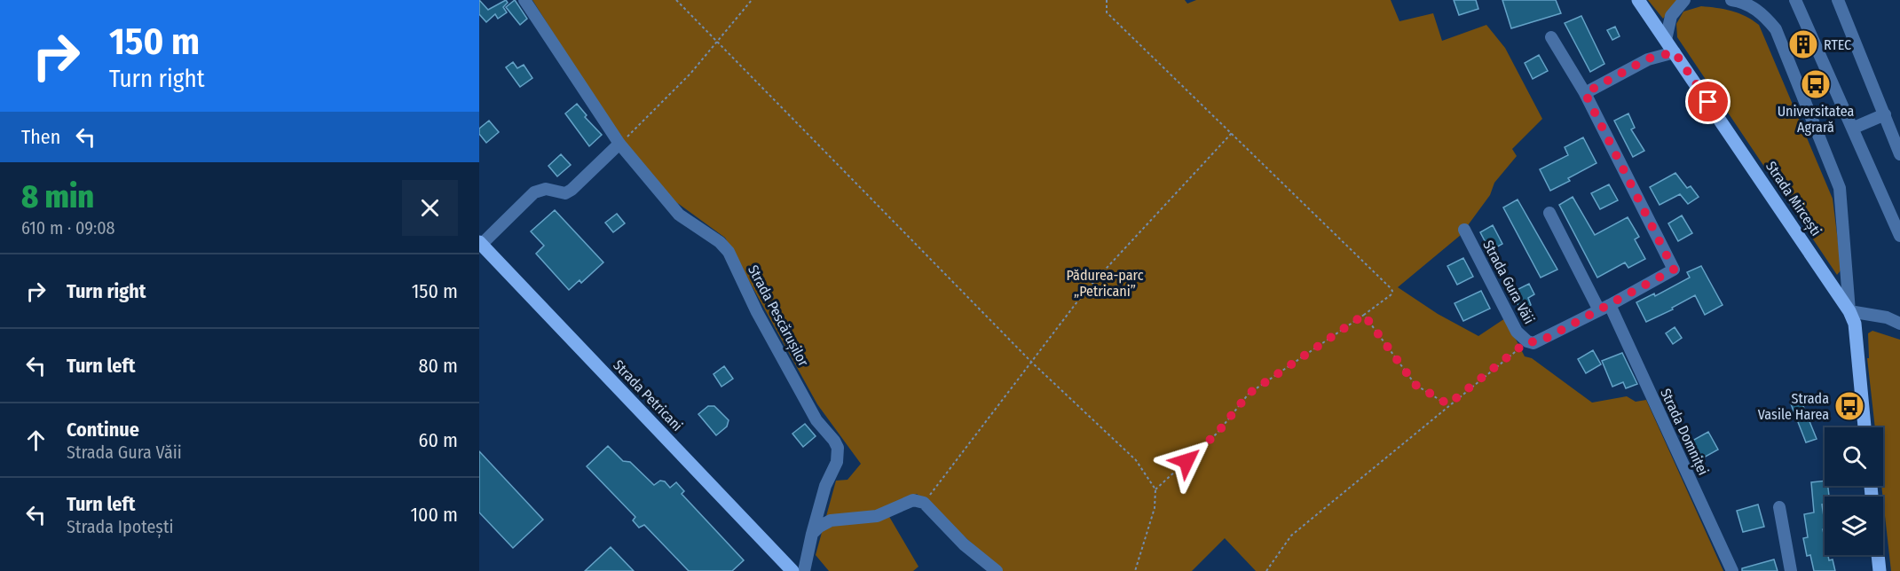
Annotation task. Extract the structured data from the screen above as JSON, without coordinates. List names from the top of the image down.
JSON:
{
  "streets": {
    "main road": ["Strada Mircești", "Strada Petricani"],
    "street": ["Strada Gura Văii", "Strada Pescărușilor", "Strada Domniței"]
  },
  "crossings": [
    ["Strada Gura Văii", "Strada Domniței"]
  ],
  "parks": ["Pădurea-parc „Petricani”"],
  "places": {
    "building": ["RTEC"],
    "bus stop": ["Universitatea Agrară", "Strada Vasile Harea"]
  },
  "page": {
    "turn": ["150 m", "Turn right"],
    "then": "Then",
    "heading": ["8 min", "610 m · 09:08"],
    "list": [
      {
        "name": "Turn right",
        "value": "150 m"
      },
      {
        "name": "Turn left",
        "value": "80 m"
      },
      {
        "name": "Continue",
        "note": "Strada Gura Văii",
        "value": "60 m"
      },
      {
        "name": "Turn left",
        "note": "Strada Ipotești",
        "value": "100 m"
      }
    ]
  }
}
